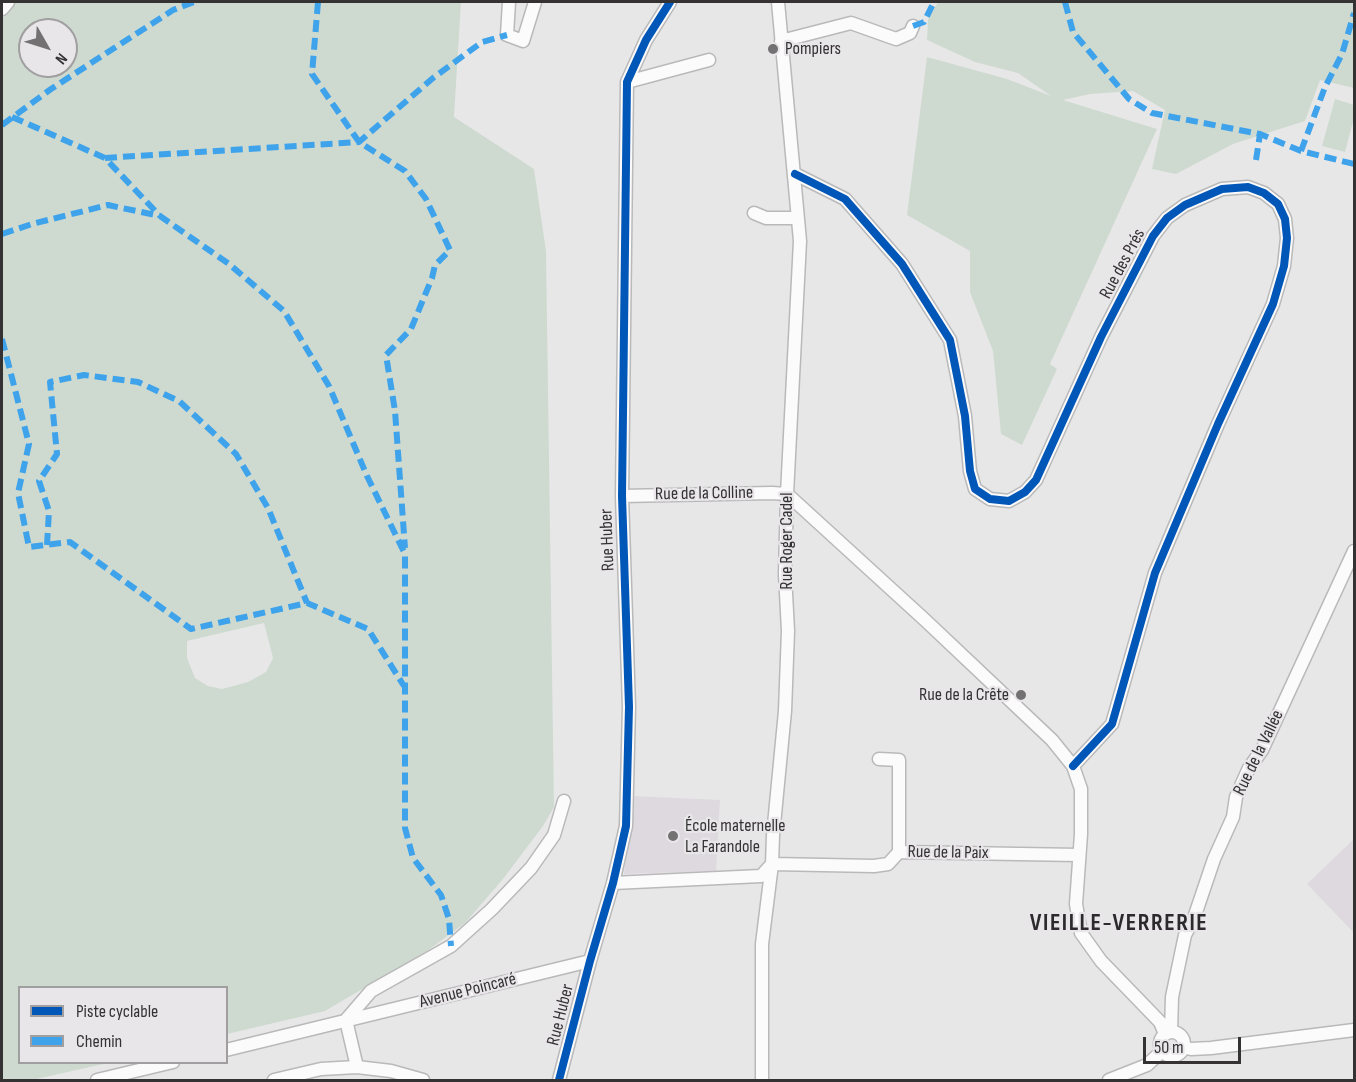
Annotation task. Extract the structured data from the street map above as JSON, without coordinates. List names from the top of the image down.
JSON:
{
  "streets": {
    "street": [
      "Rue des Prés",
      "Rue de la Colline",
      "Rue Huber",
      "Rue Roger Cadel",
      "Rue de la Vallée",
      "Rue de la Paix",
      "Avenue Poincaré"
    ]
  },
  "crossings": [
    ["Rue des Prés", "Rue Roger Cadel"],
    ["Rue de la Colline", "Rue Huber"],
    ["Rue de la Colline", "Rue Roger Cadel"],
    ["Rue Huber", "Rue de la Paix"],
    ["Rue Huber", "Avenue Poincaré"],
    ["Rue Roger Cadel", "Rue de la Paix"]
  ],
  "districts": ["VIEILLE-VERRERIE"],
  "places": ["Pompiers", "Rue de la Crête", "École maternelle La Farandole"],
  "legend": ["Piste cyclable", "Chemin"],
  "scale_bar": "50 m",
  "north": "bottom right"
}
